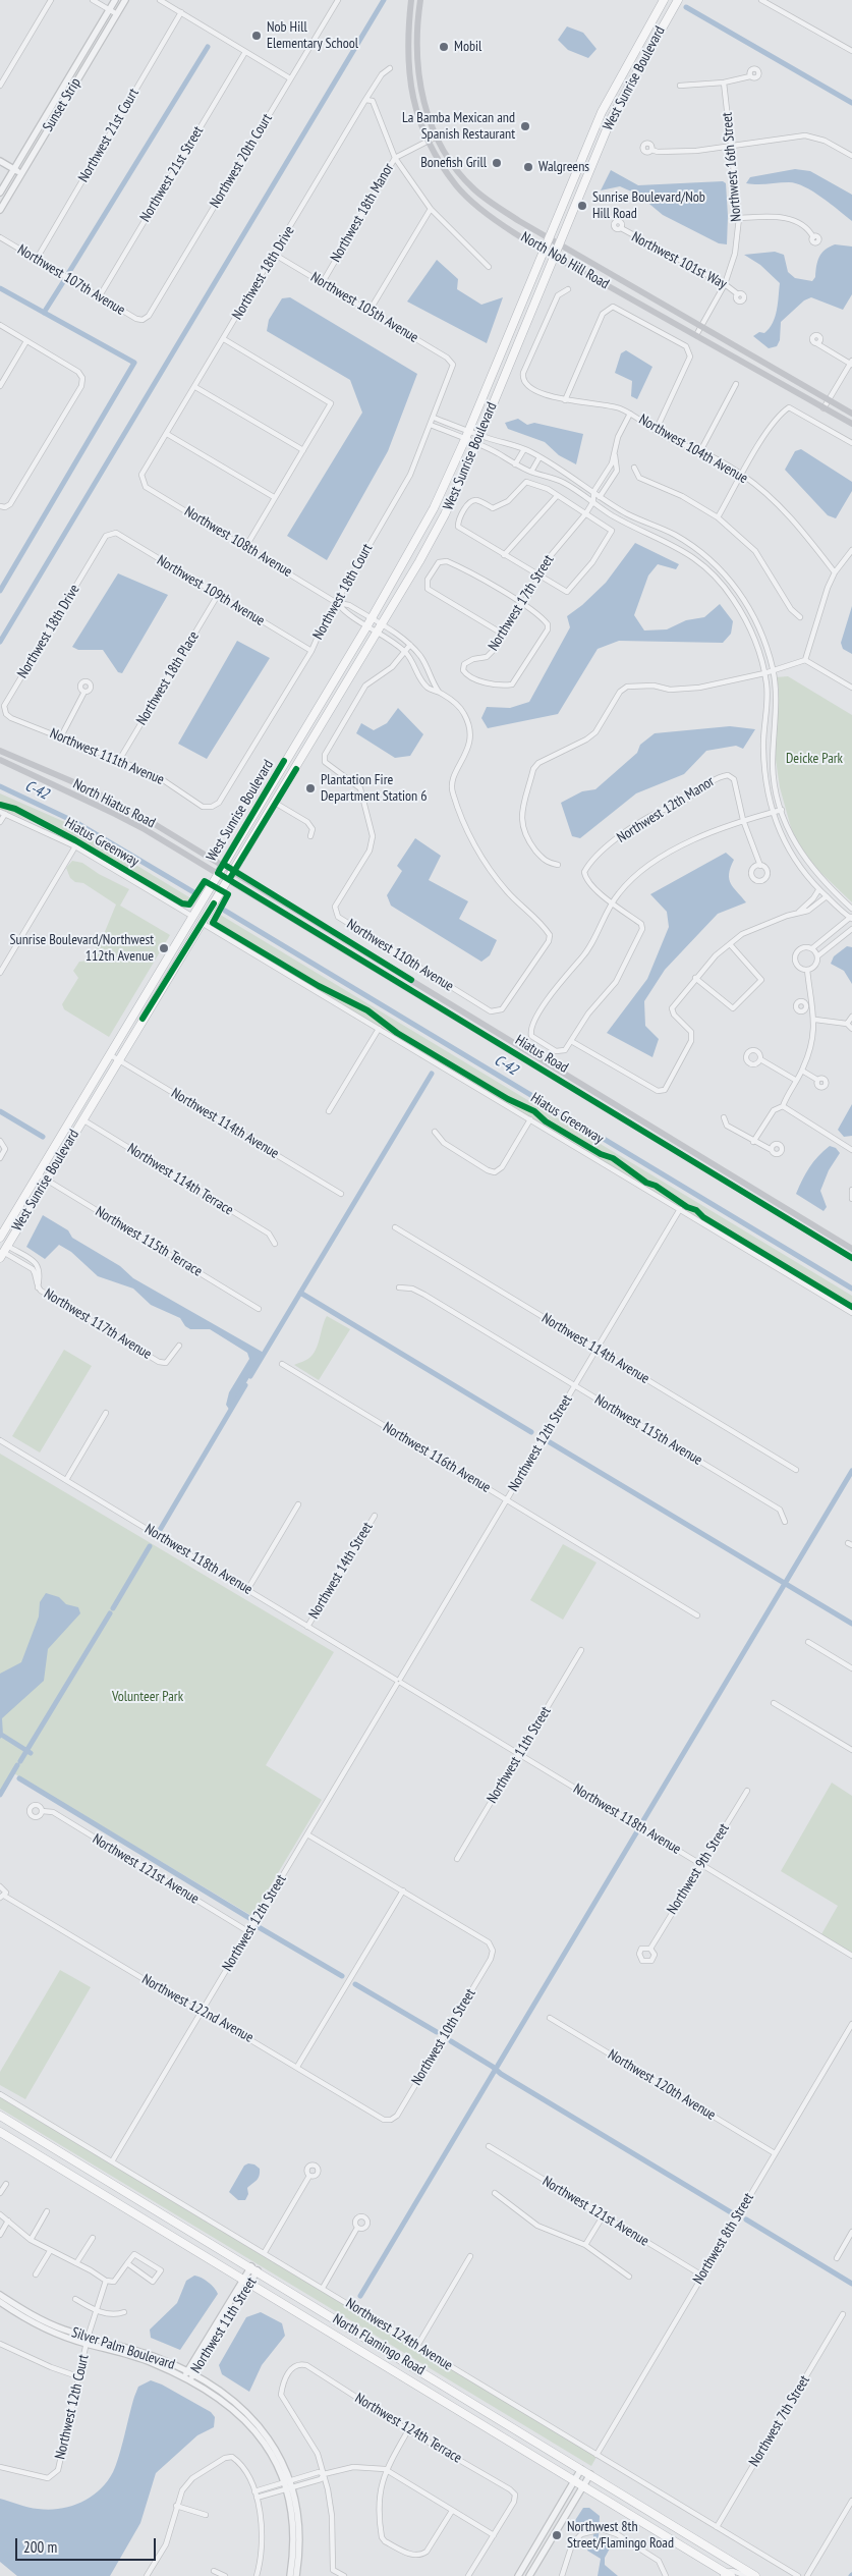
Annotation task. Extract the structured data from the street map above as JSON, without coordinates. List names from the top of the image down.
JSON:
{
  "streets": {
    "highway": ["West Sunrise Boulevard", "North Flamingo Road"],
    "main road": ["North Nob Hill Road", "North Hiatus Road", "Hiatus Road"],
    "street": [
      "Sunset Strip",
      "Northwest 21st Court",
      "Northwest 20th Court",
      "Northwest 16th Street",
      "Northwest 21st Street",
      "Northwest 18th Manor",
      "Northwest 101st Way",
      "Northwest 18th Drive",
      "Northwest 107th Avenue",
      "Northwest 105th Avenue",
      "Northwest 104th Avenue",
      "Northwest 108th Avenue",
      "Northwest 109th Avenue",
      "Northwest 18th Court",
      "Northwest 17th Street",
      "Northwest 18th Place",
      "Northwest 111th Avenue",
      "Northwest 12th Manor",
      "Northwest 110th Avenue",
      "Northwest 114th Avenue",
      "Northwest 114th Terrace",
      "Northwest 115th Terrace",
      "Northwest 117th Avenue",
      "Northwest 115th Avenue",
      "Northwest 12th Street",
      "Northwest 116th Avenue",
      "Northwest 118th Avenue",
      "Northwest 14th Street",
      "Northwest 11th Street",
      "Northwest 121st Avenue",
      "Northwest 9th Street",
      "Northwest 122nd Avenue",
      "Northwest 10th Street",
      "Northwest 120th Avenue",
      "Northwest 8th Street",
      "Northwest 124th Avenue",
      "Silver Palm Boulevard",
      "Northwest 12th Court",
      "Northwest 7th Street",
      "Northwest 124th Terrace"
    ],
    "cycle path": ["Hiatus Greenway"]
  },
  "crossings": [
    ["West Sunrise Boulevard", "North Nob Hill Road"],
    ["West Sunrise Boulevard", "Northwest 108th Avenue"],
    ["West Sunrise Boulevard", "North Hiatus Road"],
    ["West Sunrise Boulevard", "Hiatus Road"],
    ["West Sunrise Boulevard", "Northwest 114th Avenue"],
    ["West Sunrise Boulevard", "Northwest 114th Terrace"],
    ["West Sunrise Boulevard", "Northwest 115th Terrace"],
    ["West Sunrise Boulevard", "Northwest 117th Avenue"],
    ["Northwest 21st Court", "Northwest 107th Avenue"],
    ["Northwest 20th Court", "Northwest 107th Avenue"],
    ["Northwest 16th Street", "North Nob Hill Road"],
    ["Northwest 16th Street", "Northwest 101st Way"],
    ["Northwest 21st Street", "Northwest 107th Avenue"],
    ["Northwest 18th Manor", "North Nob Hill Road"],
    ["Northwest 18th Manor", "Northwest 105th Avenue"],
    ["Northwest 18th Drive", "Northwest 105th Avenue"],
    ["Northwest 18th Drive", "Northwest 108th Avenue"],
    ["Northwest 18th Drive", "Northwest 109th Avenue"],
    ["Northwest 18th Drive", "Northwest 111th Avenue"],
    ["Northwest 105th Avenue", "Northwest 18th Court"],
    ["Northwest 104th Avenue", "Northwest 17th Street"],
    ["Northwest 108th Avenue", "Northwest 18th Court"],
    ["Northwest 108th Avenue", "Northwest 110th Avenue"],
    ["Northwest 109th Avenue", "Northwest 18th Court"],
    ["Northwest 109th Avenue", "Northwest 18th Place"],
    ["Northwest 18th Court", "Northwest 111th Avenue"],
    ["Northwest 18th Place", "Northwest 111th Avenue"],
    ["North Hiatus Road", "Hiatus Road"],
    ["Northwest 114th Avenue", "Northwest 12th Street"],
    ["Northwest 115th Avenue", "Northwest 12th Street"],
    ["Northwest 12th Street", "Northwest 116th Avenue"],
    ["Northwest 12th Street", "Northwest 118th Avenue"],
    ["Northwest 12th Street", "Northwest 121st Avenue"],
    ["Northwest 12th Street", "Northwest 122nd Avenue"],
    ["Northwest 12th Street", "Northwest 124th Avenue"],
    ["Northwest 118th Avenue", "Northwest 14th Street"],
    ["Northwest 118th Avenue", "Northwest 11th Street"],
    ["Northwest 118th Avenue", "Northwest 9th Street"],
    ["Northwest 11th Street", "North Flamingo Road"],
    ["Northwest 11th Street", "Silver Palm Boulevard"],
    ["Northwest 121st Avenue", "Northwest 8th Street"],
    ["Northwest 122nd Avenue", "Northwest 10th Street"],
    ["Northwest 120th Avenue", "Northwest 8th Street"],
    ["Northwest 8th Street", "Northwest 124th Avenue"],
    ["Northwest 124th Avenue", "Northwest 7th Street"],
    ["Silver Palm Boulevard", "Northwest 12th Court"]
  ],
  "water": ["C-42"],
  "parks": ["Deicke Park", "Volunteer Park"],
  "places": [
    "Nob Hill Elementary School",
    "Mobil",
    "La Bamba Mexican and Spanish Restaurant",
    "Bonefish Grill",
    "Walgreens",
    "Sunrise Boulevard/Nob Hill Road",
    "Plantation Fire Department Station 6",
    "Sunrise Boulevard/Northwest 112th Avenue",
    "Northwest 8th Street/Flamingo Road"
  ],
  "scale_bar": "200 m"
}
